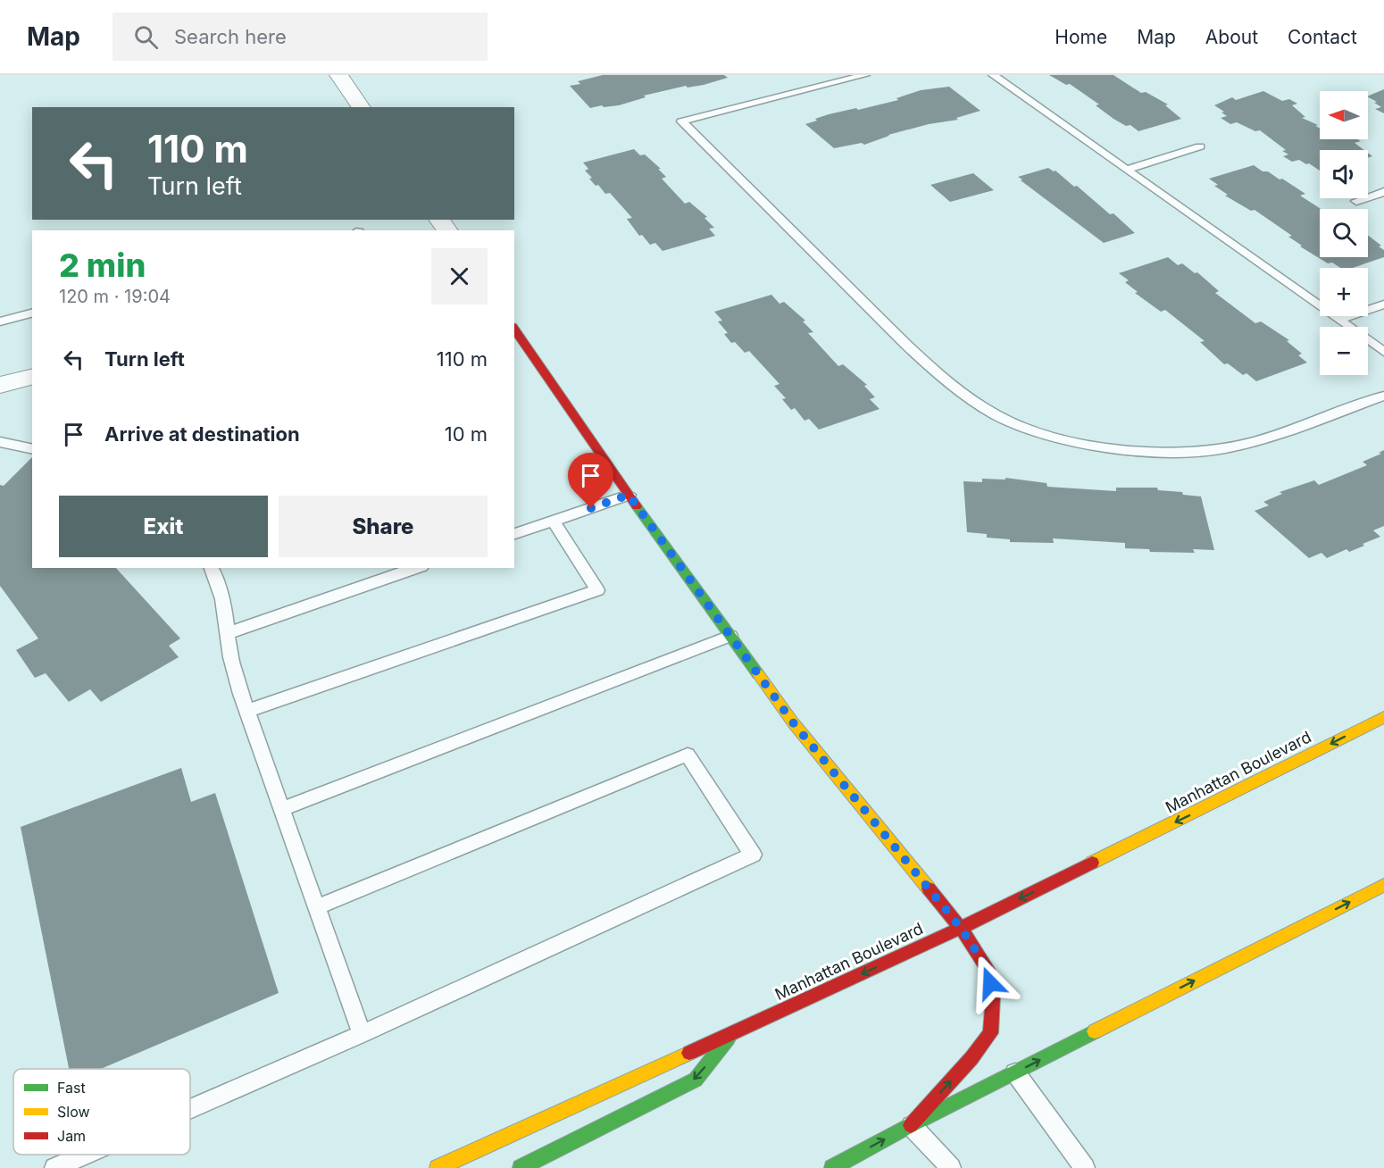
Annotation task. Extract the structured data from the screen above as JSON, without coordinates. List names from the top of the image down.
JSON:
{
  "streets": {
    "street": ["Manhattan Boulevard"]
  },
  "one_way": ["Manhattan Boulevard"],
  "legend": ["Fast", "Slow", "Jam"],
  "north": "left",
  "page": {
    "header": "Map",
    "search": "Search here",
    "nav": [
      "Home",
      "Map",
      "About",
      "Contact"
    ],
    "map_buttons": ["+", "−"],
    "turn": ["110 m", "Turn left"],
    "heading": ["2 min", "120 m · 19:04"],
    "list": [
      {
        "name": "Turn left",
        "value": "110 m"
      },
      {
        "name": "Arrive at destination",
        "value": "10 m"
      }
    ],
    "buttons": ["Exit", "Share"]
  }
}
